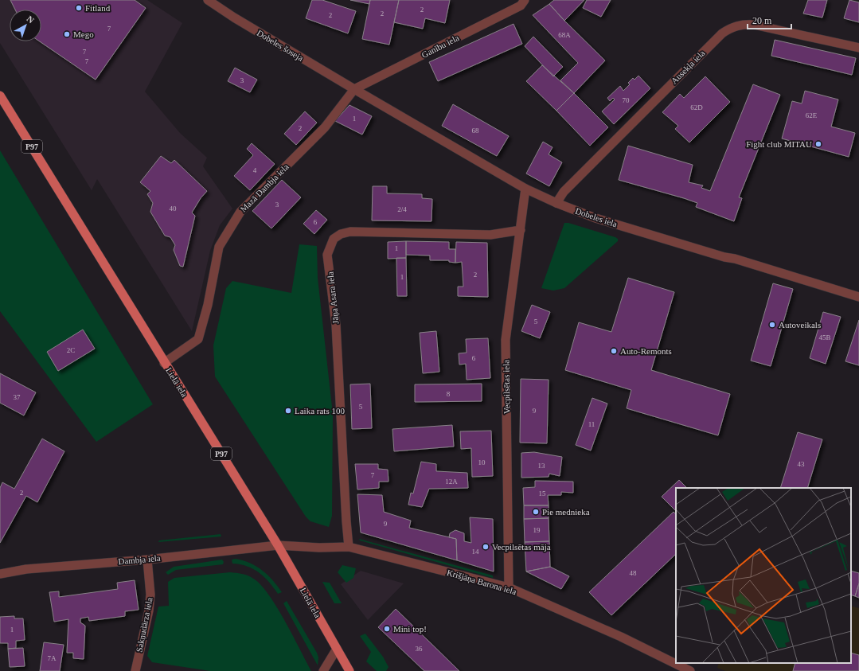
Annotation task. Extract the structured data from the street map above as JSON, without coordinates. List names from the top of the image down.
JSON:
{
  "streets": {
    "main road": ["P97", "Lielā iela"],
    "street": [
      "Dobeles šoseja",
      "Ganību iela",
      "Ausekļa iela",
      "Mazā Dambja iela",
      "Dobeles iela",
      "Jāņa Asara iela",
      "Vecpilsētas iela",
      "Dambja iela",
      "Krišjāņa Barona iela",
      "Sakņudārza iela"
    ]
  },
  "crossings": [
    ["Dobeles šoseja", "Ganību iela"],
    ["Dobeles šoseja", "Mazā Dambja iela"],
    ["Dobeles šoseja", "Dobeles iela"],
    ["Ganību iela", "Mazā Dambja iela"],
    ["Ganību iela", "Dobeles iela"],
    ["Ausekļa iela", "Dobeles iela"],
    ["Mazā Dambja iela", "Dobeles iela"],
    ["Mazā Dambja iela", "Lielā iela"],
    ["Dobeles iela", "Vecpilsētas iela"],
    ["Jāņa Asara iela", "Vecpilsētas iela"],
    ["Jāņa Asara iela", "Krišjāņa Barona iela"],
    ["Lielā iela", "Dambja iela"],
    ["Lielā iela", "Krišjāņa Barona iela"],
    ["Vecpilsētas iela", "Krišjāņa Barona iela"],
    ["Dambja iela", "Krišjāņa Barona iela"],
    ["Dambja iela", "Sakņudārza iela"]
  ],
  "places": [
    "Fitland",
    "Mego",
    "Fight club MITAU",
    "Autoveikals",
    "Auto-Remonts",
    "Laika rats 100",
    "Pie mednieka",
    "Vecpilsētas māja",
    "Mini top!"
  ],
  "house_numbers": [
    "2",
    "2",
    "2",
    "7",
    "68A",
    "7",
    "7",
    "3",
    "70",
    "62D",
    "62E",
    "1",
    "2",
    "68",
    "4",
    "3",
    "40",
    "2/4",
    "6",
    "1",
    "2",
    "1",
    "5",
    "45B",
    "2C",
    "6",
    "8",
    "37",
    "5",
    "9",
    "11",
    "10",
    "43",
    "13",
    "7",
    "12A",
    "2",
    "15",
    "9",
    "19",
    "14",
    "48",
    "1",
    "36",
    "7A"
  ],
  "scale_bar": "20 m",
  "north": "top right"
}
